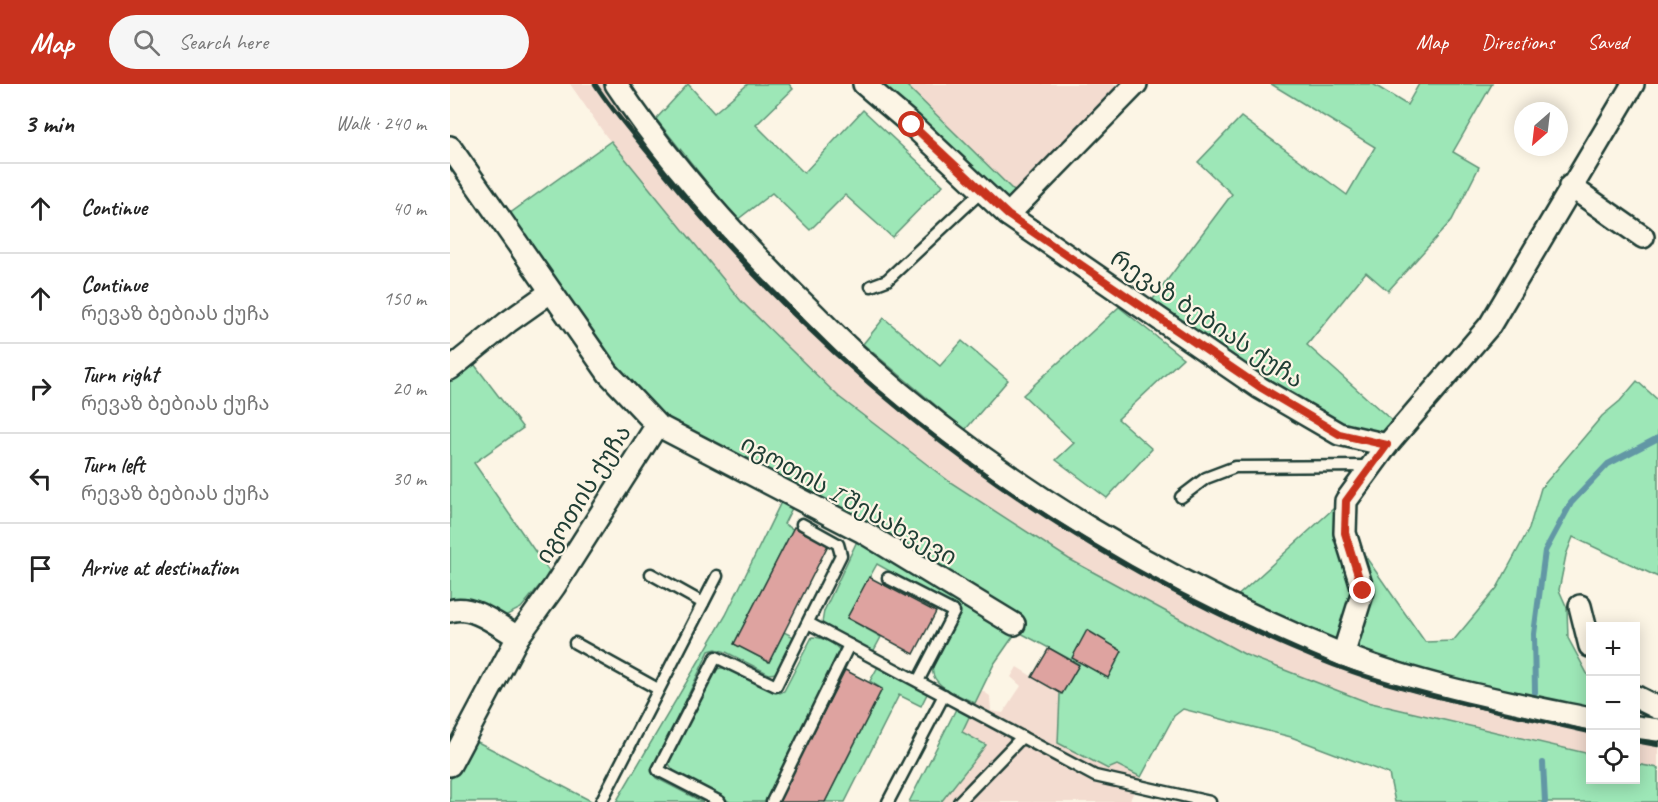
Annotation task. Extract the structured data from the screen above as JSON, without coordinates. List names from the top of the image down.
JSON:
{
  "streets": {
    "street": ["რევაზ ბებიას ქუჩა", "იგოთის ქუჩა", "იგოთის I შესახვევი"]
  },
  "crossings": [
    ["იგოთის ქუჩა", "იგოთის I შესახვევი"]
  ],
  "north": "bottom left",
  "page": {
    "header": "Map",
    "search": "Search here",
    "nav": ["Map", "Directions", "Saved"],
    "heading": ["3 min", "Walk · 240 m"],
    "list": [
      ["Continue", "40 m"],
      ["Continue", "რევაზ ბებიას ქუჩა", "150 m"],
      ["Turn right", "რევაზ ბებიას ქუჩა", "20 m"],
      ["Turn left", "რევაზ ბებიას ქუჩა", "30 m"],
      "Arrive at destination"
    ],
    "map_buttons": ["+", "−"]
  }
}
